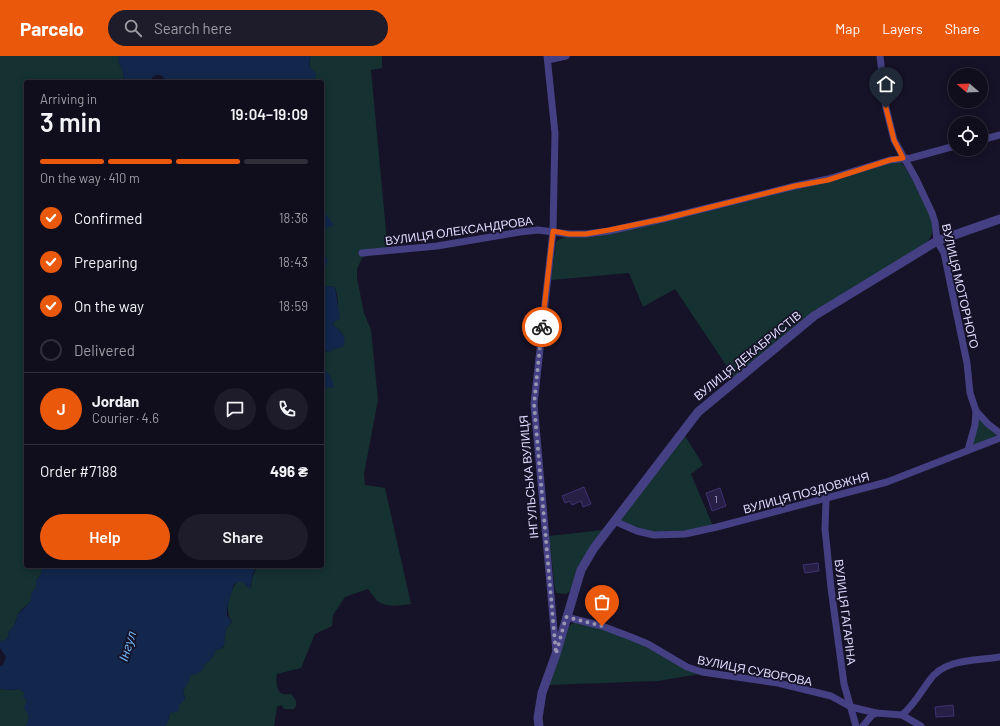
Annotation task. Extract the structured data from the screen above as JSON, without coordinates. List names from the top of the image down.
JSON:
{
  "streets": {
    "street": [
      "ВУЛИЦЯ ОЛЕКСАНДРОВА",
      "ВУЛИЦЯ МОТОРНОГО",
      "ВУЛИЦЯ ДЕКАБРИСТІВ",
      "ІНГУЛЬСЬКА ВУЛИЦЯ",
      "ВУЛИЦЯ ПОЗДОВЖНЯ",
      "ВУЛИЦЯ ГАГАРІНА",
      "ВУЛИЦЯ СУВОРОВА"
    ]
  },
  "crossings": [
    ["ВУЛИЦЯ ОЛЕКСАНДРОВА", "ВУЛИЦЯ МОТОРНОГО"],
    ["ВУЛИЦЯ ОЛЕКСАНДРОВА", "ІНГУЛЬСЬКА ВУЛИЦЯ"],
    ["ВУЛИЦЯ МОТОРНОГО", "ВУЛИЦЯ ДЕКАБРИСТІВ"],
    ["ВУЛИЦЯ МОТОРНОГО", "ВУЛИЦЯ ПОЗДОВЖНЯ"],
    ["ВУЛИЦЯ ДЕКАБРИСТІВ", "ІНГУЛЬСЬКА ВУЛИЦЯ"],
    ["ВУЛИЦЯ ДЕКАБРИСТІВ", "ВУЛИЦЯ ПОЗДОВЖНЯ"],
    ["ВУЛИЦЯ ДЕКАБРИСТІВ", "ВУЛИЦЯ СУВОРОВА"],
    ["ВУЛИЦЯ ПОЗДОВЖНЯ", "ВУЛИЦЯ ГАГАРІНА"],
    ["ВУЛИЦЯ ГАГАРІНА", "ВУЛИЦЯ СУВОРОВА"]
  ],
  "water": ["Інгул"],
  "house_numbers": ["1"],
  "north": "left",
  "page": {
    "header": "Parcelo",
    "search": "Search here",
    "nav": ["Map", "Layers", "Share"],
    "heading": ["3 min", "Arriving in", "19:04–19:09"],
    "panel": [
      "Jordan",
      "Courier · 4.6",
      "Order #7188",
      "496 ₴"
    ],
    "bar": "On the way · 410 m",
    "list": [
      ["Confirmed", "18:36"],
      ["Preparing", "18:43"],
      ["On the way", "18:59"],
      "Delivered"
    ],
    "round": "J",
    "buttons": ["Help", "Share"]
  }
}
